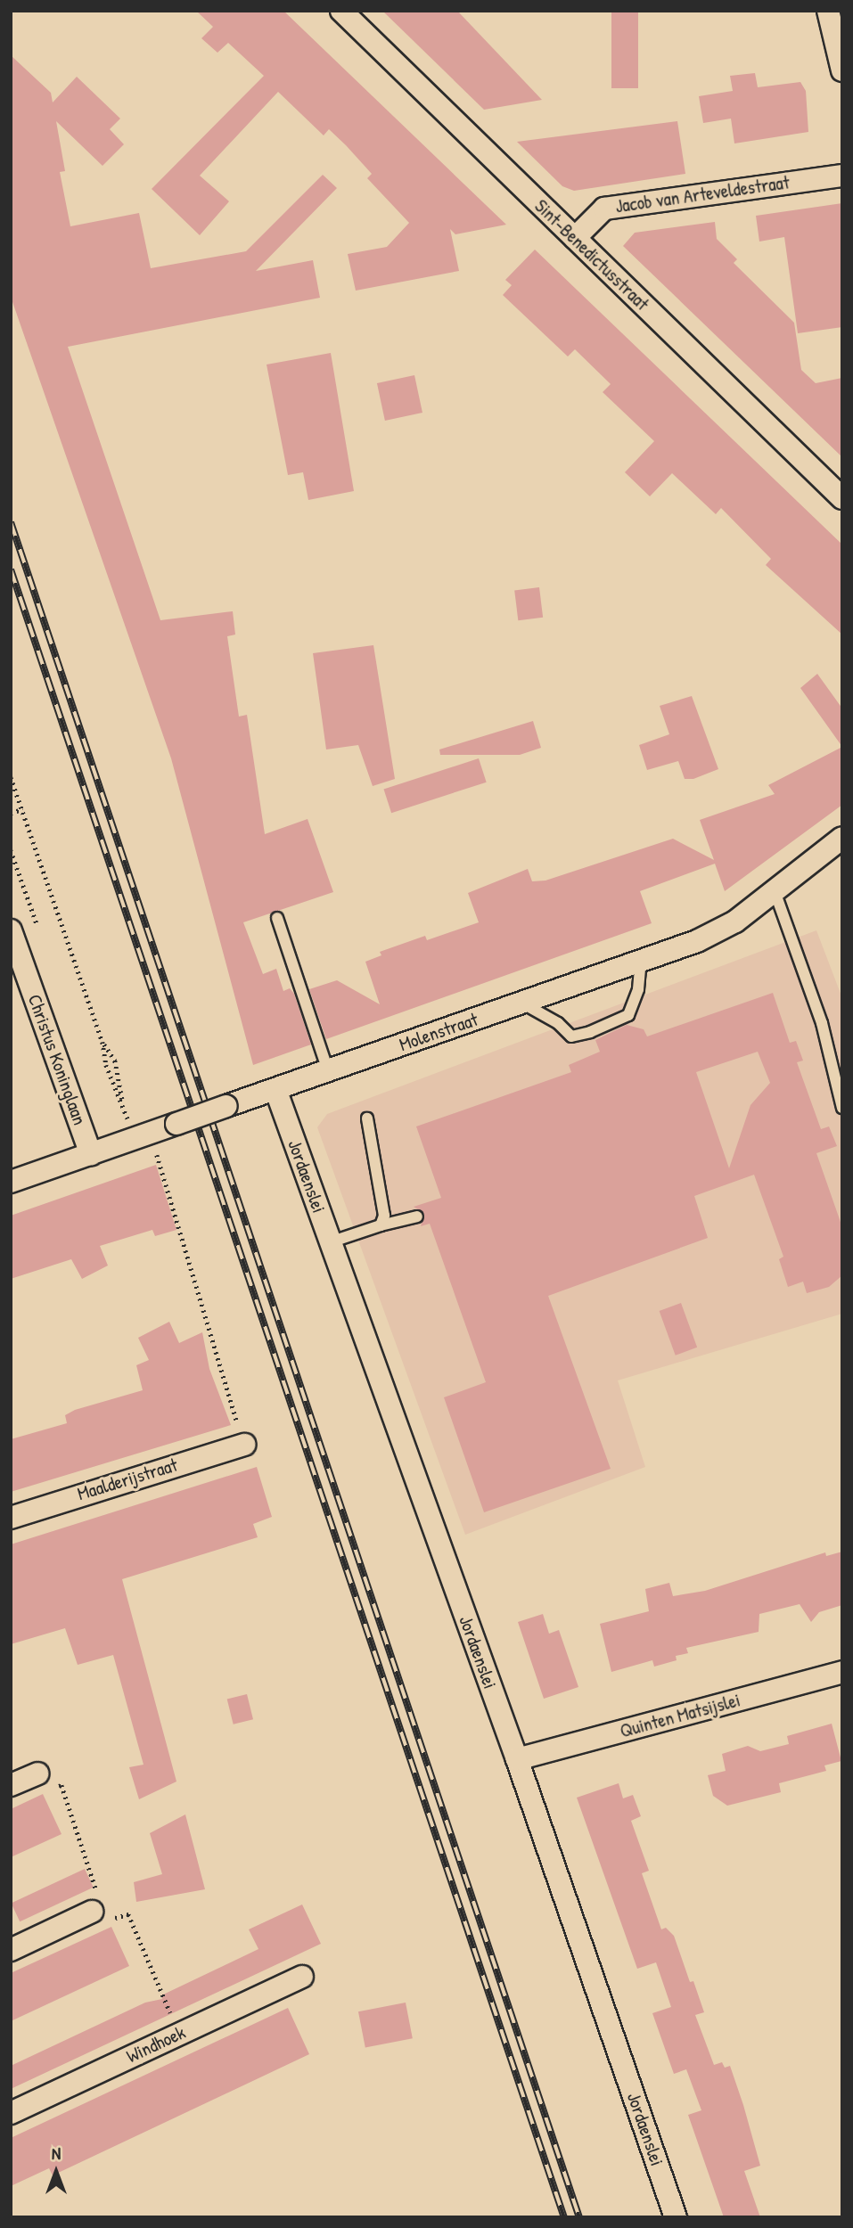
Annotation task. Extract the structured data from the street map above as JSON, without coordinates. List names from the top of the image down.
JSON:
{
  "streets": {
    "street": [
      "Jacob van Arteveldestraat",
      "Sint-Benedictusstraat",
      "Molenstraat",
      "Christus Koninglaan",
      "Jordaenslei",
      "Maalderijstraat",
      "Quinten Matsijslei",
      "Windhoek"
    ]
  },
  "crossings": [
    ["Jacob van Arteveldestraat", "Sint-Benedictusstraat"],
    ["Molenstraat", "Christus Koninglaan"],
    ["Molenstraat", "Jordaenslei"],
    ["Jordaenslei", "Quinten Matsijslei"]
  ],
  "north": "top"
}
